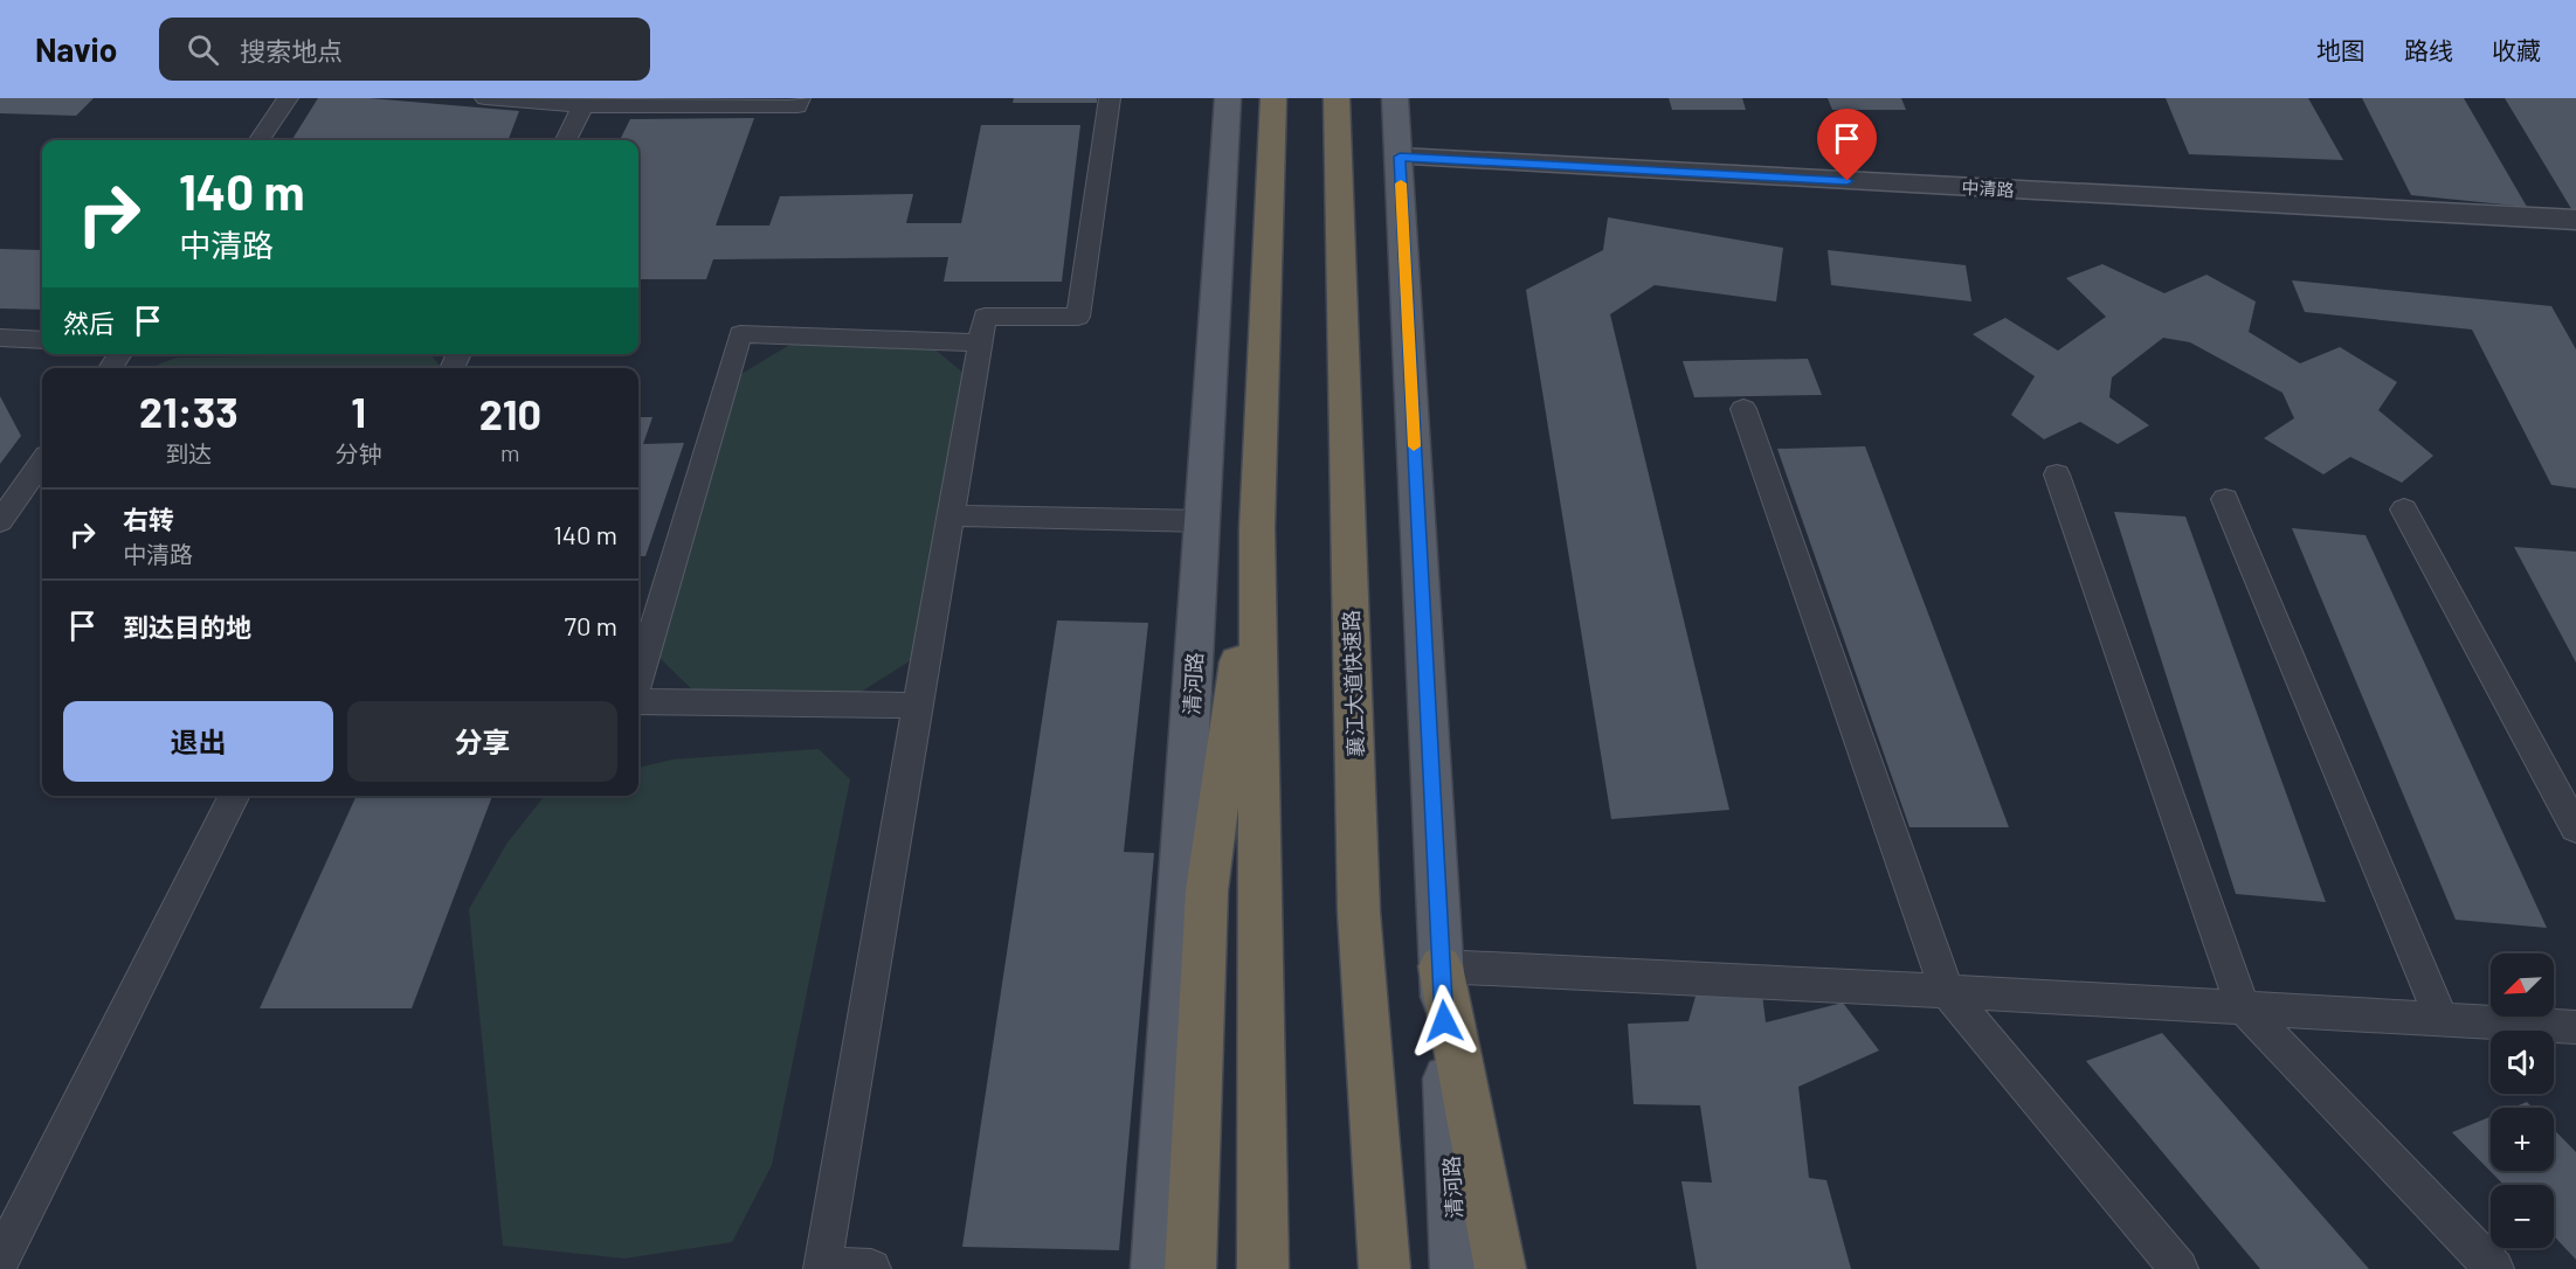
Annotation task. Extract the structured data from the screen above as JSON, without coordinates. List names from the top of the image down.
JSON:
{
  "streets": {
    "highway": ["襄江大道快速路"],
    "main road": ["清河路"],
    "street": ["中清路"]
  },
  "crossings": [
    ["中清路", "清河路"]
  ],
  "north": "bottom left",
  "page": {
    "header": "Navio",
    "search": "搜索地点",
    "nav": ["地图", "路线", "收藏"],
    "turn": ["140 m", "中清路"],
    "then": "然后",
    "eta": [
      "21:33",
      "到达",
      "1",
      "分钟",
      "210",
      "m"
    ],
    "list": [
      {
        "name": "右转",
        "note": "中清路",
        "value": "140 m"
      },
      {
        "name": "到达目的地",
        "value": "70 m"
      }
    ],
    "buttons": ["退出", "分享"],
    "map_buttons": ["+", "−"]
  }
}
